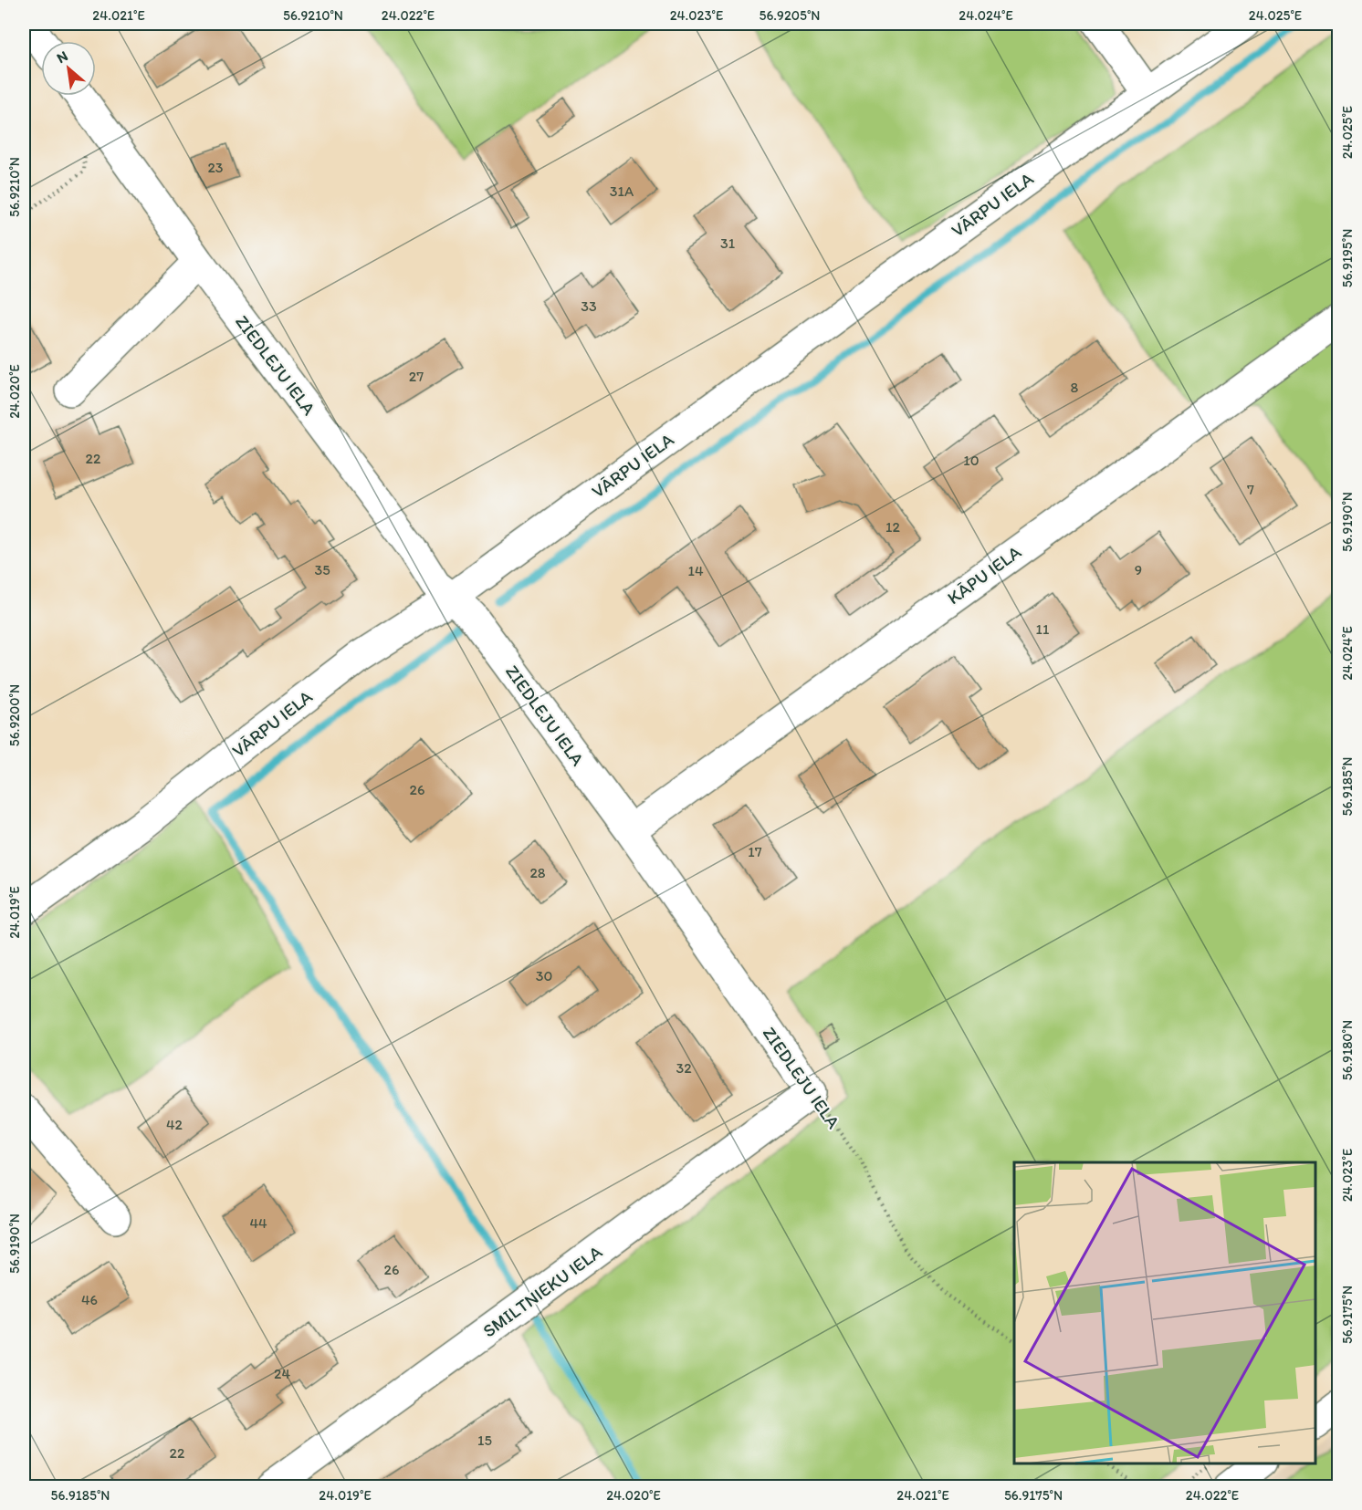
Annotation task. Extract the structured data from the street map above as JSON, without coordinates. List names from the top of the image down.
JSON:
{
  "streets": {
    "street": [
      "VĀRPU IELA",
      "ZIEDLEJU IELA",
      "KĀPU IELA",
      "SMILTNIEKU IELA"
    ]
  },
  "crossings": [
    ["VĀRPU IELA", "ZIEDLEJU IELA"],
    ["ZIEDLEJU IELA", "KĀPU IELA"],
    ["ZIEDLEJU IELA", "SMILTNIEKU IELA"]
  ],
  "house_numbers": [
    "23",
    "31A",
    "31",
    "33",
    "27",
    "8",
    "22",
    "10",
    "7",
    "12",
    "35",
    "9",
    "14",
    "11",
    "26",
    "17",
    "28",
    "30",
    "32",
    "42",
    "44",
    "26",
    "46",
    "24",
    "15",
    "22"
  ],
  "north": "top left",
  "coordinates": [
    "24.021°E",
    "56.9210°N",
    "24.022°E",
    "24.023°E",
    "56.9205°N",
    "24.024°E",
    "24.025°E",
    "56.9195°N",
    "24.020°E",
    "56.9190°N",
    "56.9200°N",
    "56.9185°N",
    "24.019°E",
    "56.9180°N",
    "56.9175°N"
  ]
}
